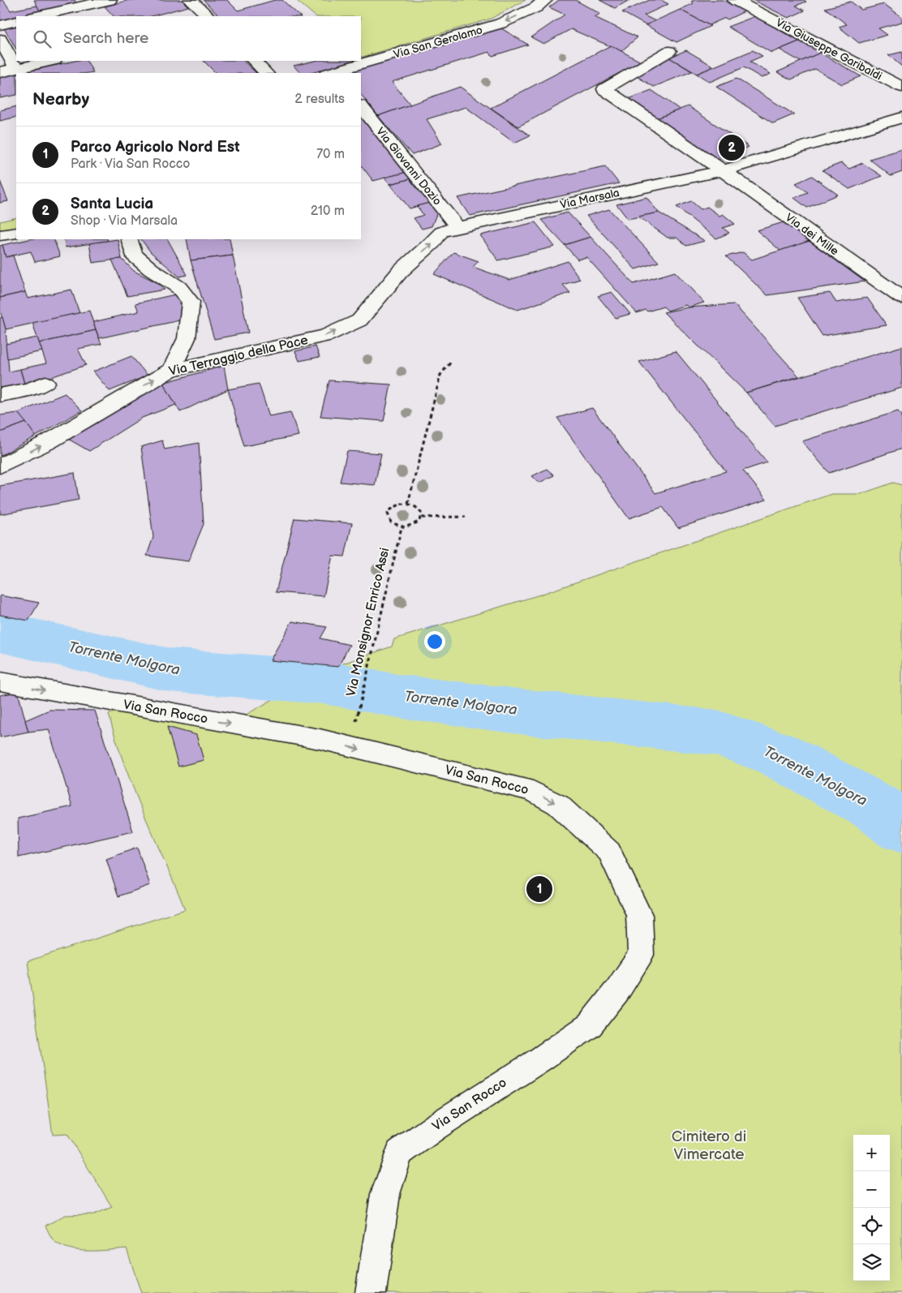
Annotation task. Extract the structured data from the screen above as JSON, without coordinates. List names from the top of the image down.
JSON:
{
  "streets": {
    "street": [
      "Via San Gerolamo",
      "Via Giuseppe Garibaldi",
      "Via Giovanni Dozio",
      "Via Marsala",
      "Via dei Mille",
      "Via Terraggio della Pace",
      "Via San Rocco"
    ],
    "path": ["Via Monsignor Enrico Assi"]
  },
  "crossings": [
    ["Via Giovanni Dozio", "Via Marsala"],
    ["Via Giovanni Dozio", "Via Terraggio della Pace"],
    ["Via Marsala", "Via dei Mille"],
    ["Via Marsala", "Via Terraggio della Pace"]
  ],
  "one_way": ["Via San Gerolamo", "Via Terraggio della Pace"],
  "water": ["Torrente Molgora"],
  "parks": ["Cimitero di Vimercate"],
  "page": {
    "search": "Search here",
    "heading": ["Nearby", "2 results"],
    "list": [
      {
        "mark": "1",
        "name": "Parco Agricolo Nord Est",
        "note": "Park · Via San Rocco",
        "value": "70 m"
      },
      {
        "mark": "2",
        "name": "Santa Lucia",
        "note": "Shop · Via Marsala",
        "value": "210 m"
      }
    ],
    "pins": ["2", "1"],
    "map_buttons": ["+", "−"]
  }
}
